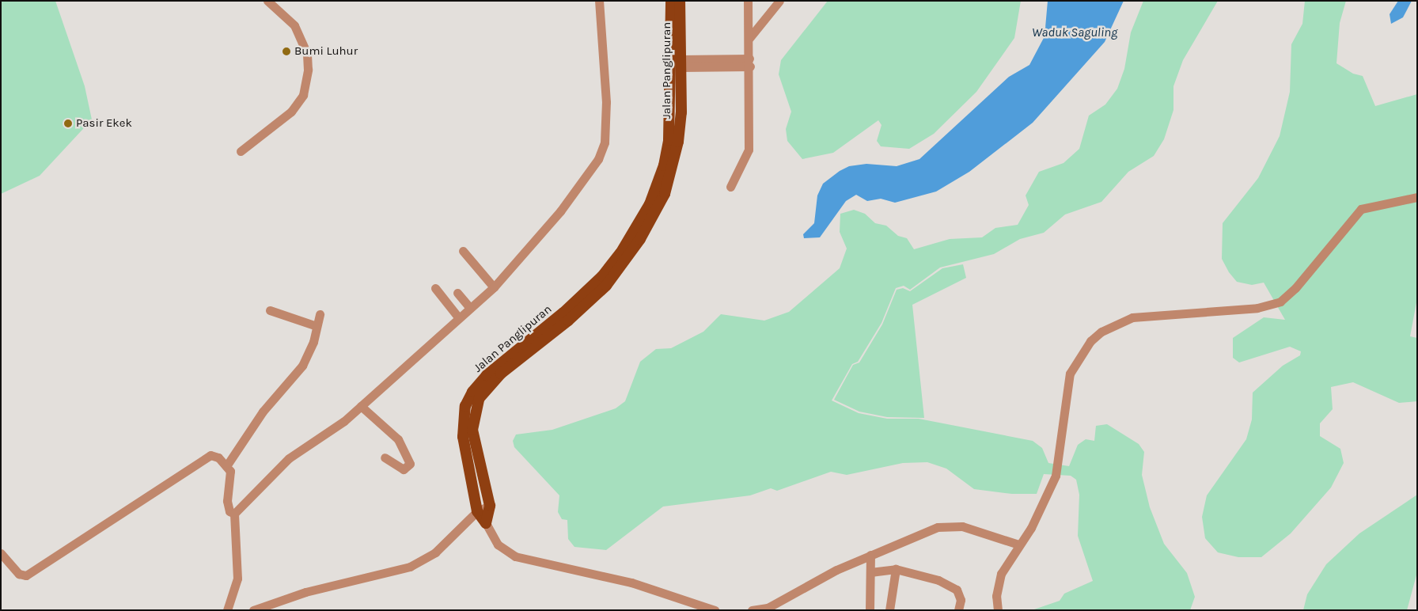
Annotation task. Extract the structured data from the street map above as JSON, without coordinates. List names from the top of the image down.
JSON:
{
  "streets": {
    "main road": ["Jalan Panglipuran"]
  },
  "water": ["Waduk Saguling"],
  "places": ["Bumi Luhur", "Pasir Ekek"]
}
